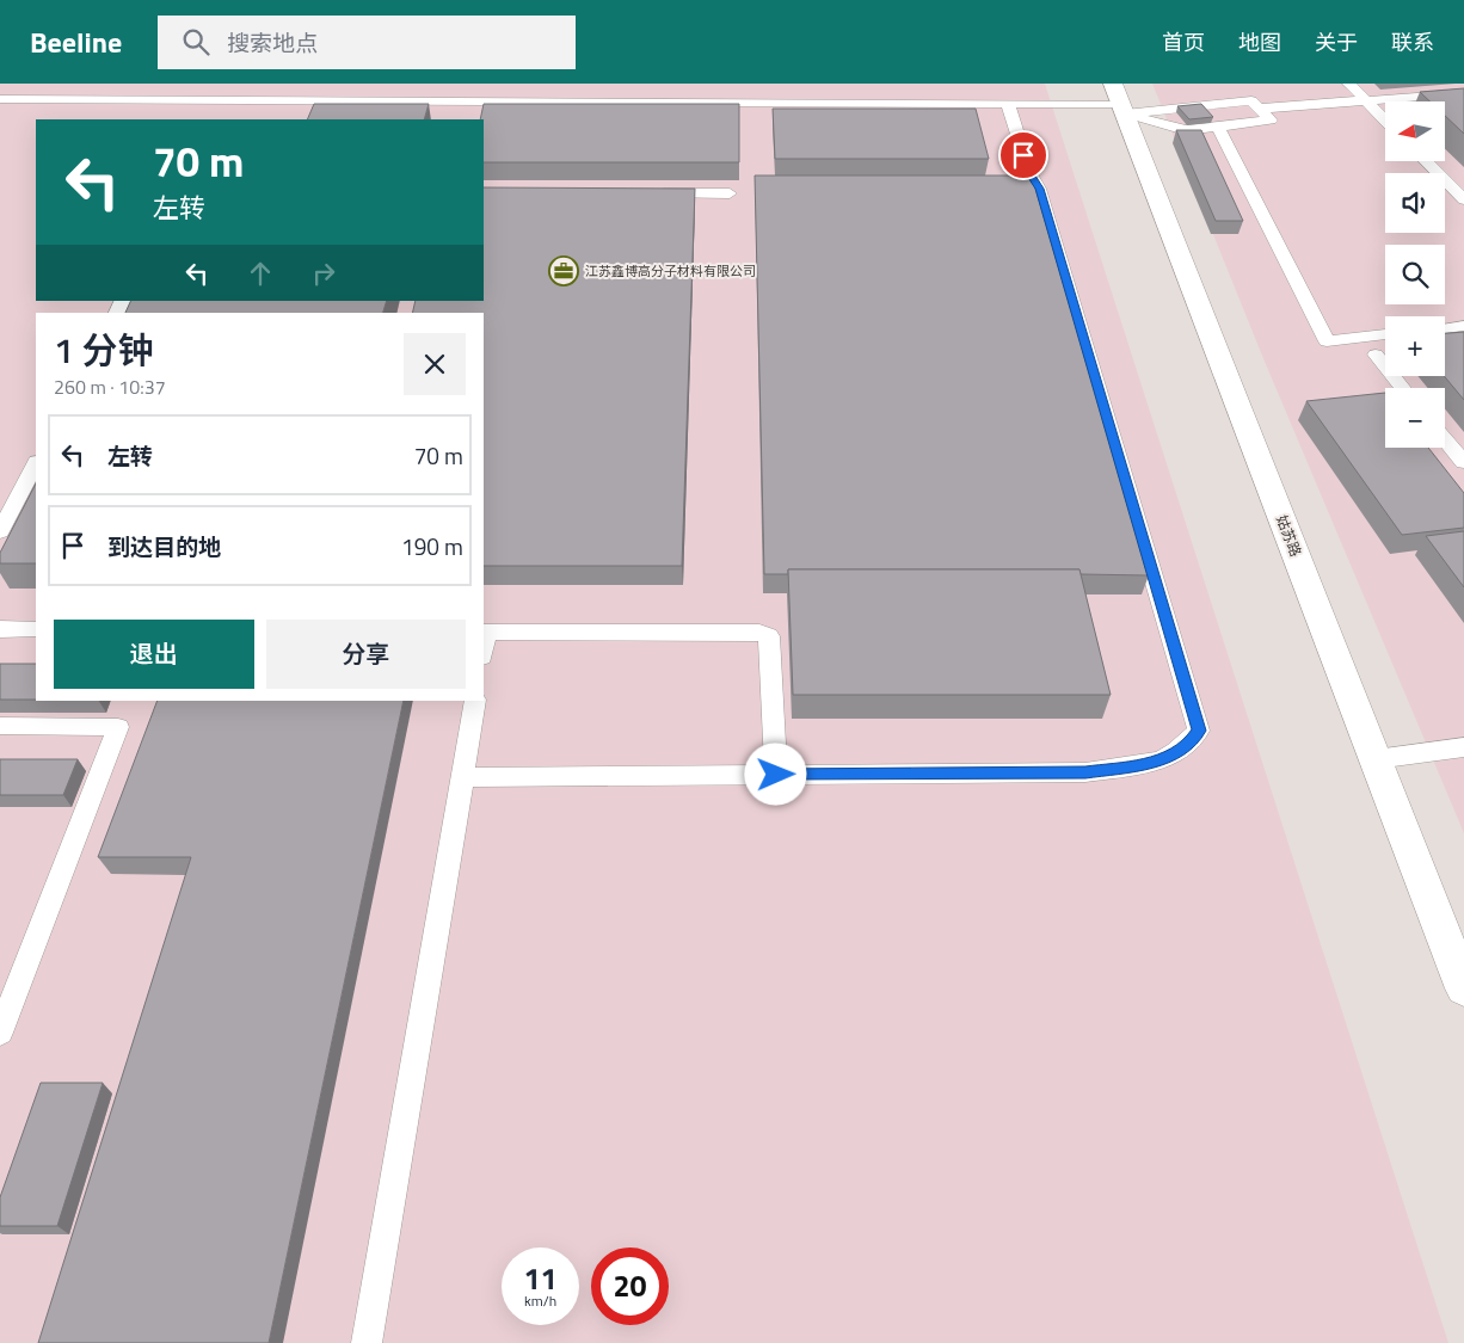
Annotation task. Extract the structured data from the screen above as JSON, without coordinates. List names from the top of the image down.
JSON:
{
  "streets": {
    "street": ["姑苏路"]
  },
  "places": {
    "office": ["江苏鑫博高分子材料有限公司"]
  },
  "north": "left",
  "page": {
    "header": "Beeline",
    "search": "搜索地点",
    "nav": [
      "首页",
      "地图",
      "关于",
      "联系"
    ],
    "map_buttons": ["+", "−"],
    "turn": ["70 m", "左转"],
    "heading": ["1 分钟", "260 m · 10:37"],
    "list": [
      {
        "name": "左转",
        "value": "70 m"
      },
      {
        "name": "到达目的地",
        "value": "190 m"
      }
    ],
    "buttons": ["退出", "分享"],
    "speed": "11 km/h",
    "limit": "20"
  }
}
